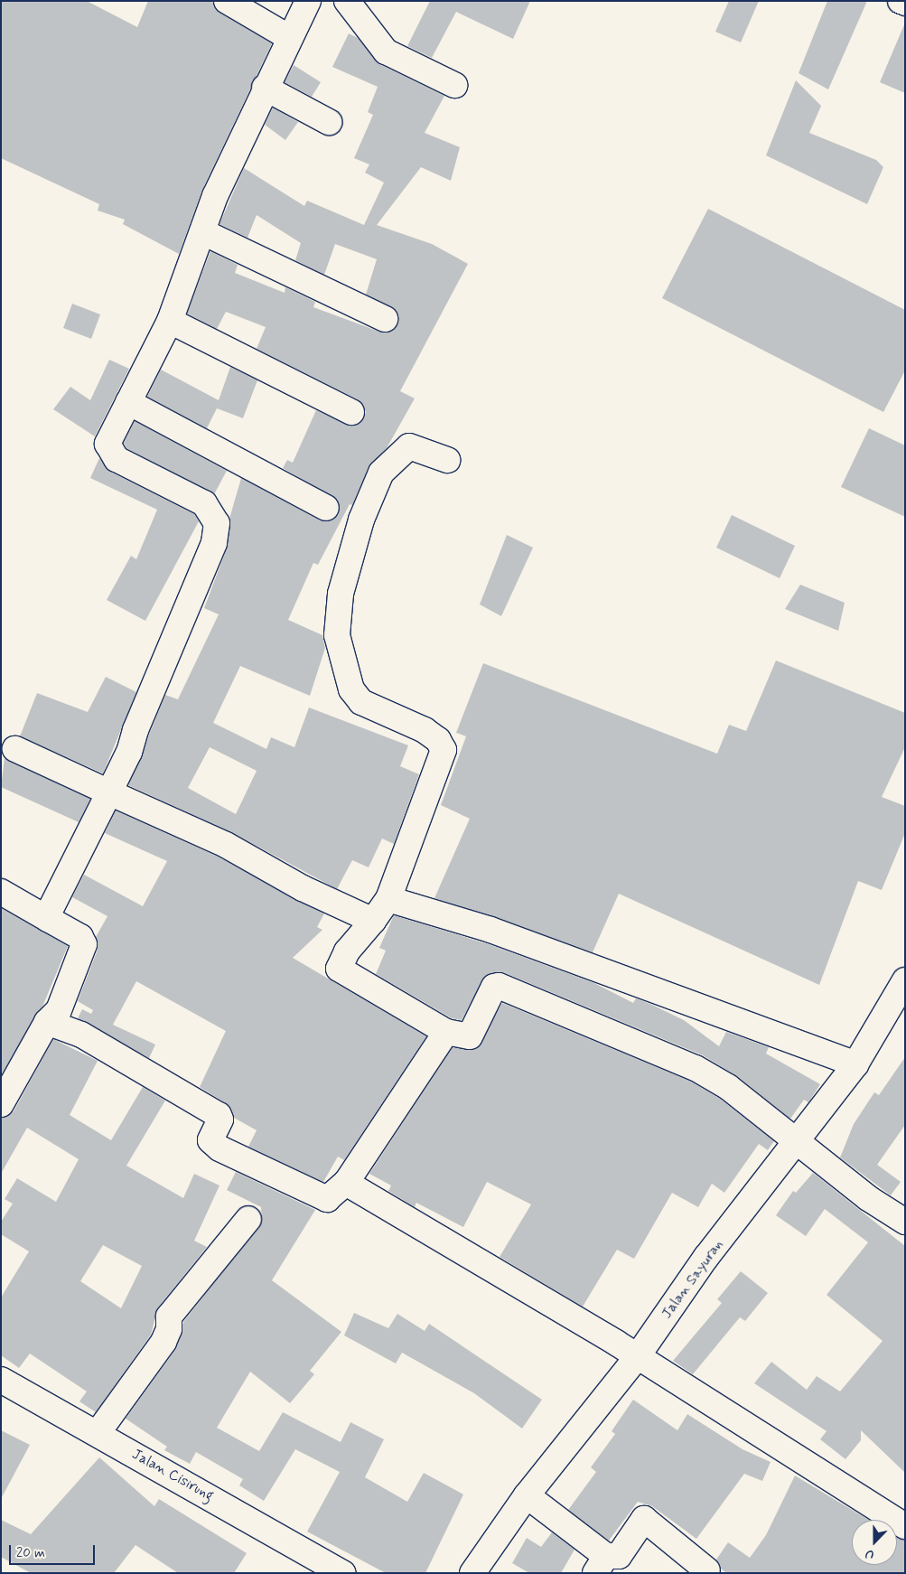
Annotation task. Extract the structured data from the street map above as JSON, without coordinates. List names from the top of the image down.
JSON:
{
  "streets": {
    "street": ["Jalan Sayuran", "Jalan Cisirung"]
  },
  "scale_bar": "20 m",
  "north": "bottom"
}
